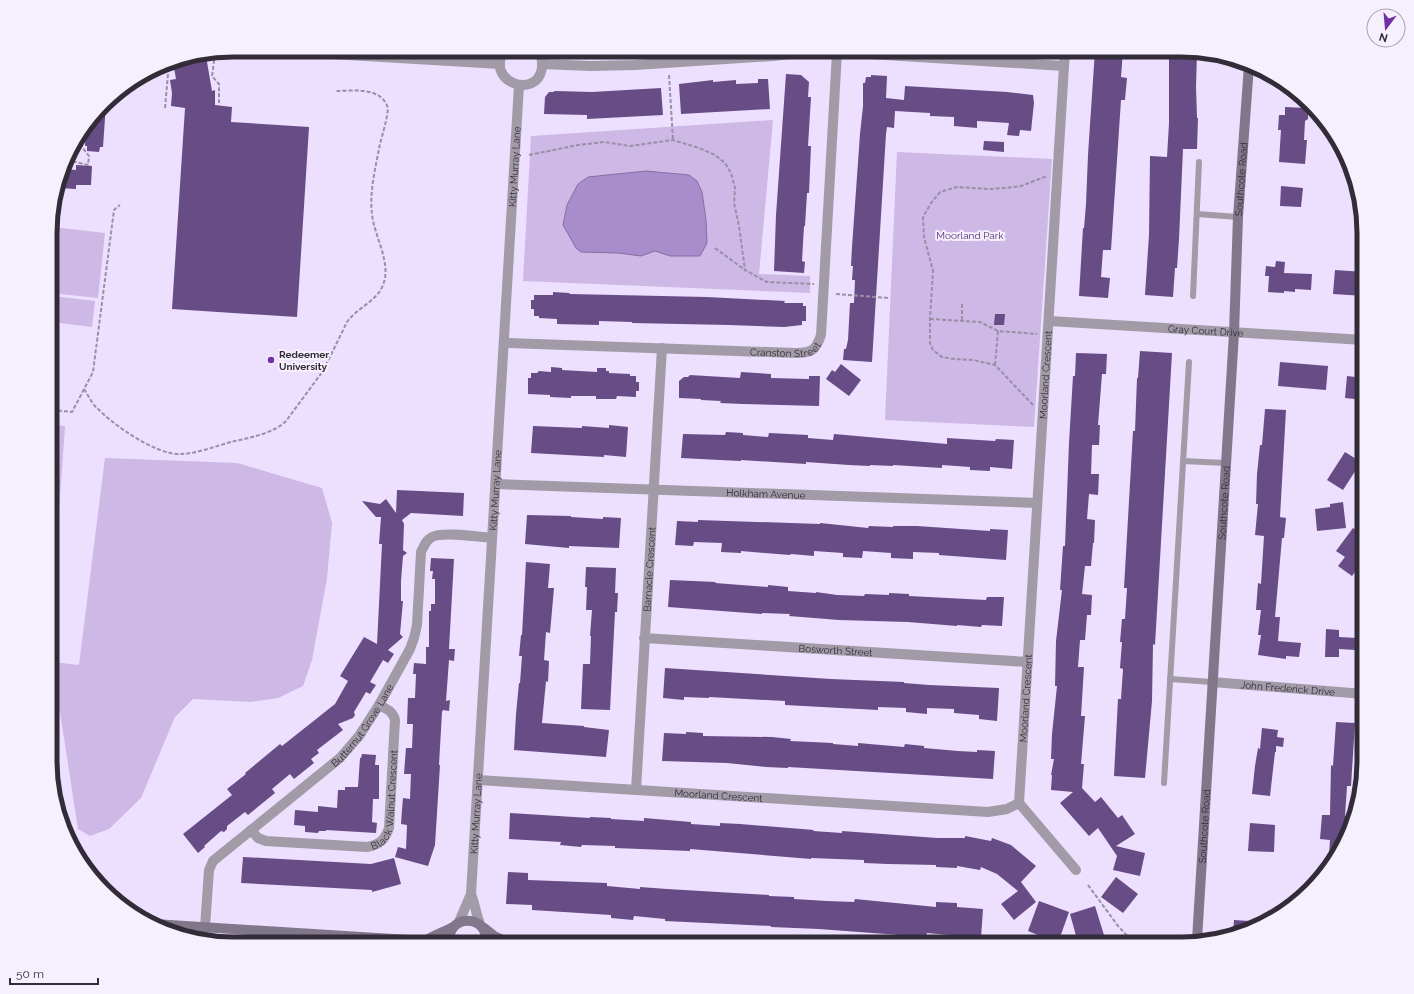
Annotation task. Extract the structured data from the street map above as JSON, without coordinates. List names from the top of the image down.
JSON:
{
  "streets": {
    "main road": ["Southcote Road"],
    "street": [
      "Kitty Murray Lane",
      "Gray Court Drive",
      "Cranston Street",
      "Moorland Crescent",
      "Holkham Avenue",
      "Barnacle Crescent",
      "Bosworth Street",
      "John Frederick Drive",
      "Butternut Grove Lane",
      "Black Walnut Crescent"
    ]
  },
  "crossings": [
    ["Kitty Murray Lane", "Cranston Street"],
    ["Kitty Murray Lane", "Moorland Crescent"],
    ["Kitty Murray Lane", "Holkham Avenue"],
    ["Kitty Murray Lane", "Butternut Grove Lane"],
    ["Southcote Road", "Gray Court Drive"],
    ["Southcote Road", "John Frederick Drive"],
    ["Gray Court Drive", "Moorland Crescent"],
    ["Cranston Street", "Barnacle Crescent"],
    ["Moorland Crescent", "Holkham Avenue"],
    ["Moorland Crescent", "Barnacle Crescent"],
    ["Moorland Crescent", "Bosworth Street"],
    ["Holkham Avenue", "Barnacle Crescent"],
    ["Barnacle Crescent", "Bosworth Street"],
    ["Butternut Grove Lane", "Black Walnut Crescent"]
  ],
  "parks": ["Moorland Park"],
  "places": ["Redeemer University"],
  "scale_bar": "50 m",
  "north": "bottom"
}
